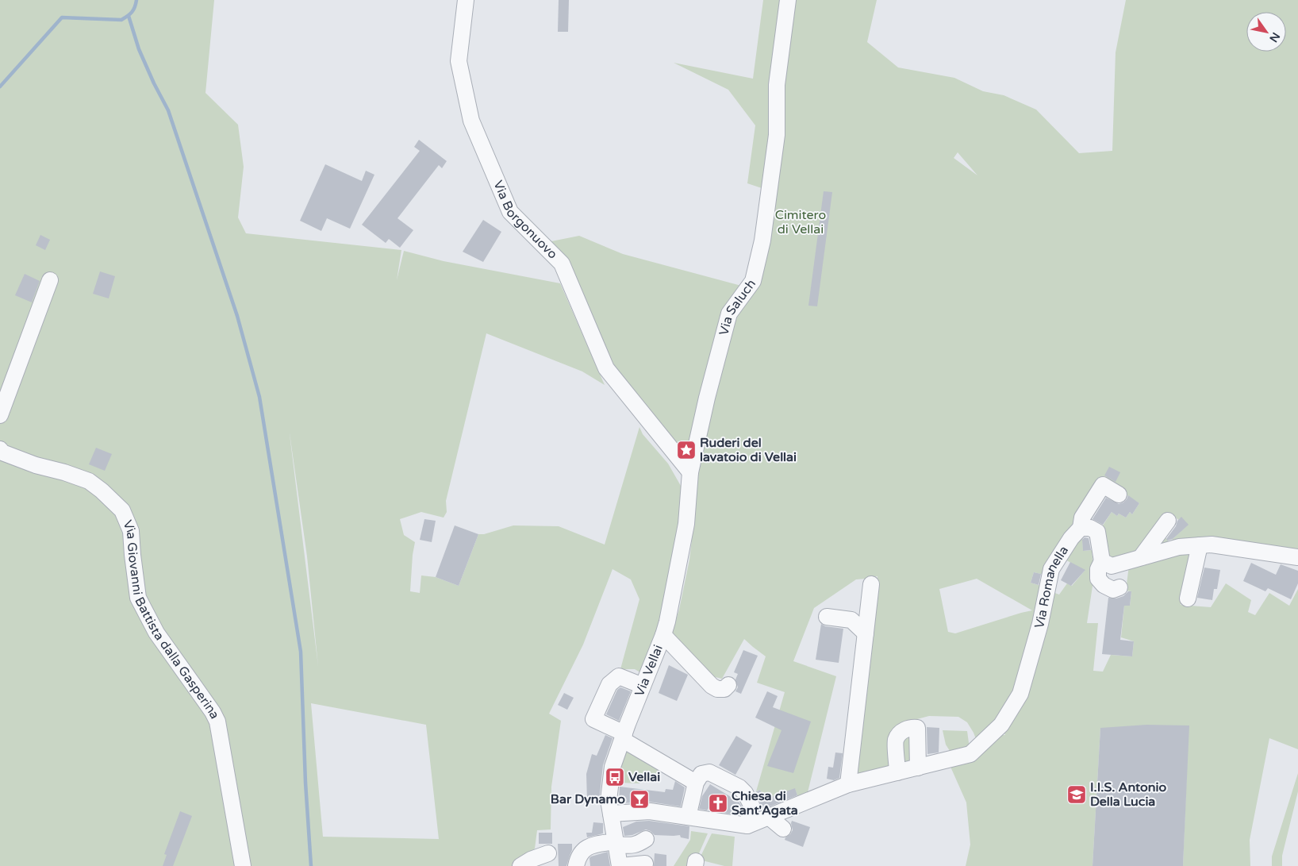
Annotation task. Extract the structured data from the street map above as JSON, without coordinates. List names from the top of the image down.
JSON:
{
  "streets": {
    "street": [
      "Via Borgonuovo",
      "Via Saluch",
      "Via Romanella",
      "Via Giovanni Battista dalla Gasperina",
      "Via Vellai"
    ]
  },
  "crossings": [
    ["Via Borgonuovo", "Via Saluch"],
    ["Via Borgonuovo", "Via Vellai"],
    ["Via Saluch", "Via Vellai"]
  ],
  "parks": ["Cimitero di Vellai"],
  "places": {
    "place": ["Ruderi del lavatoio di Vellai"],
    "bus stop": ["Vellai"],
    "school or university": ["I.I.S. Antonio Della Lucia"],
    "bar": ["Bar Dynamo"],
    "church": ["Chiesa di Sant'Agata"]
  },
  "north": "bottom right"
}
